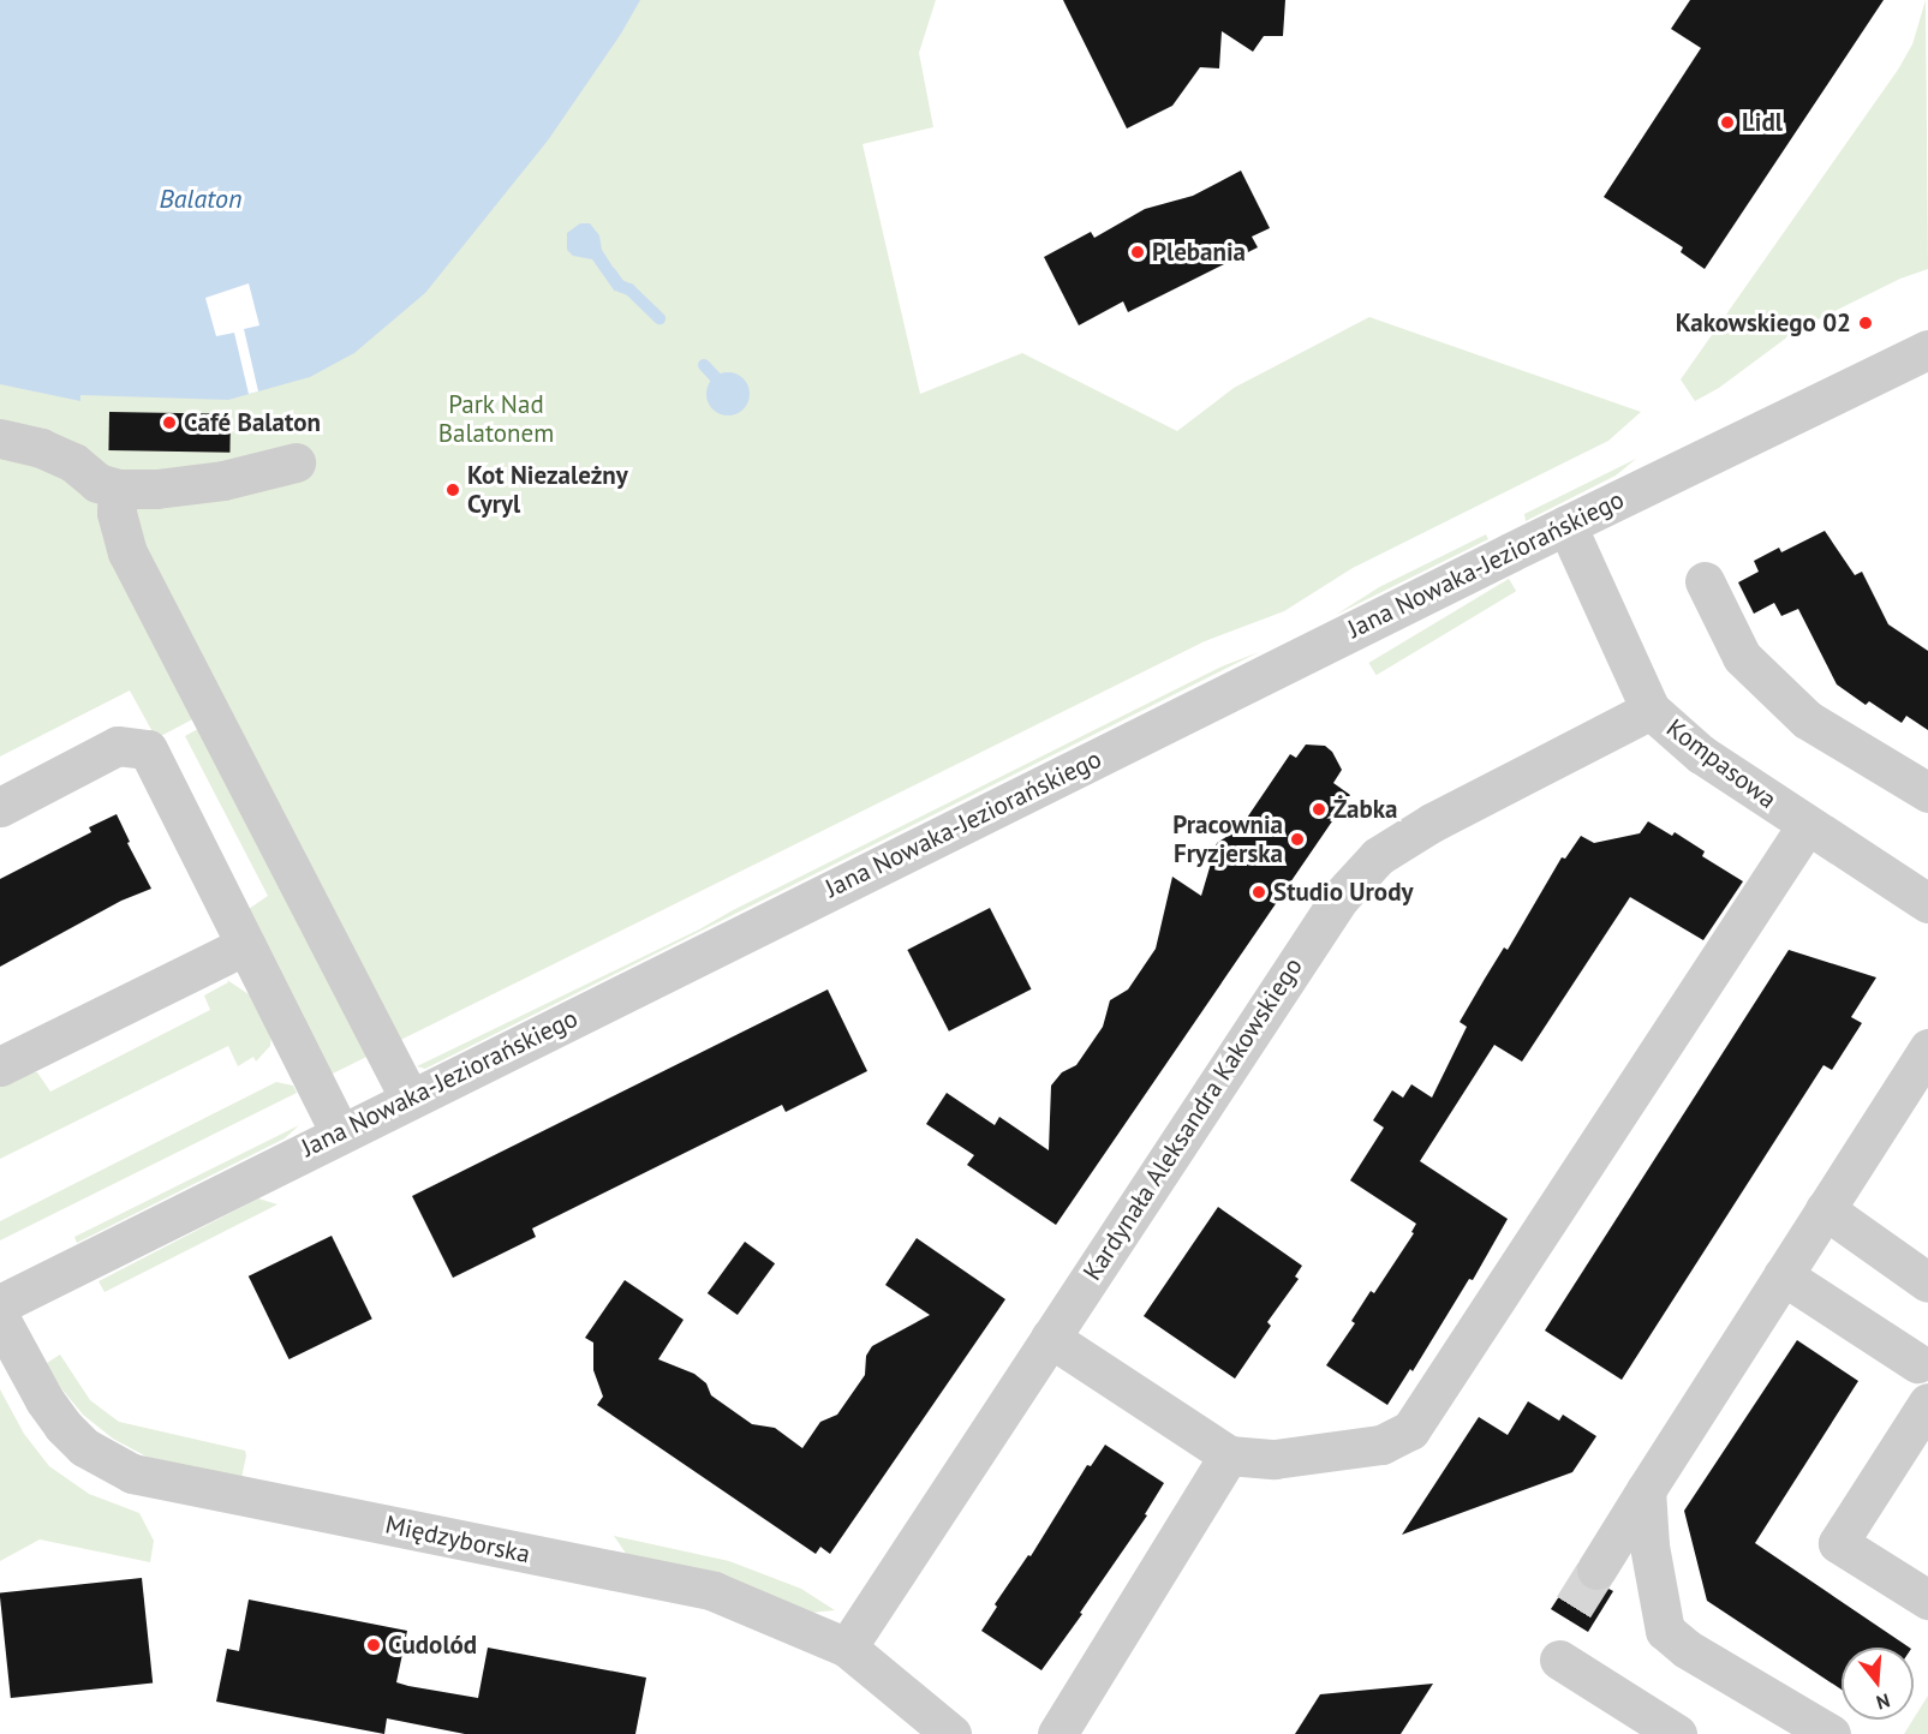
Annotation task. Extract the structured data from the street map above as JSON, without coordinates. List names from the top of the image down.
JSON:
{
  "streets": {
    "street": [
      "Jana Nowaka-Jeziorańskiego",
      "Kompasowa",
      "Kardynała Aleksandra Kakowskiego",
      "Międzyborska"
    ]
  },
  "crossings": [
    ["Jana Nowaka-Jeziorańskiego", "Kompasowa"],
    ["Kompasowa", "Kardynała Aleksandra Kakowskiego"],
    ["Kardynała Aleksandra Kakowskiego", "Międzyborska"]
  ],
  "water": ["Balaton"],
  "parks": ["Park Nad Balatonem"],
  "places": [
    "Lidl",
    "Plebania",
    "Kakowskiego 02",
    "Café Balaton",
    "Kot Niezależny Cyryl",
    "Żabka",
    "Pracownia Fryzjerska",
    "Studio Urody",
    "Cudolód"
  ],
  "north": "bottom"
}
